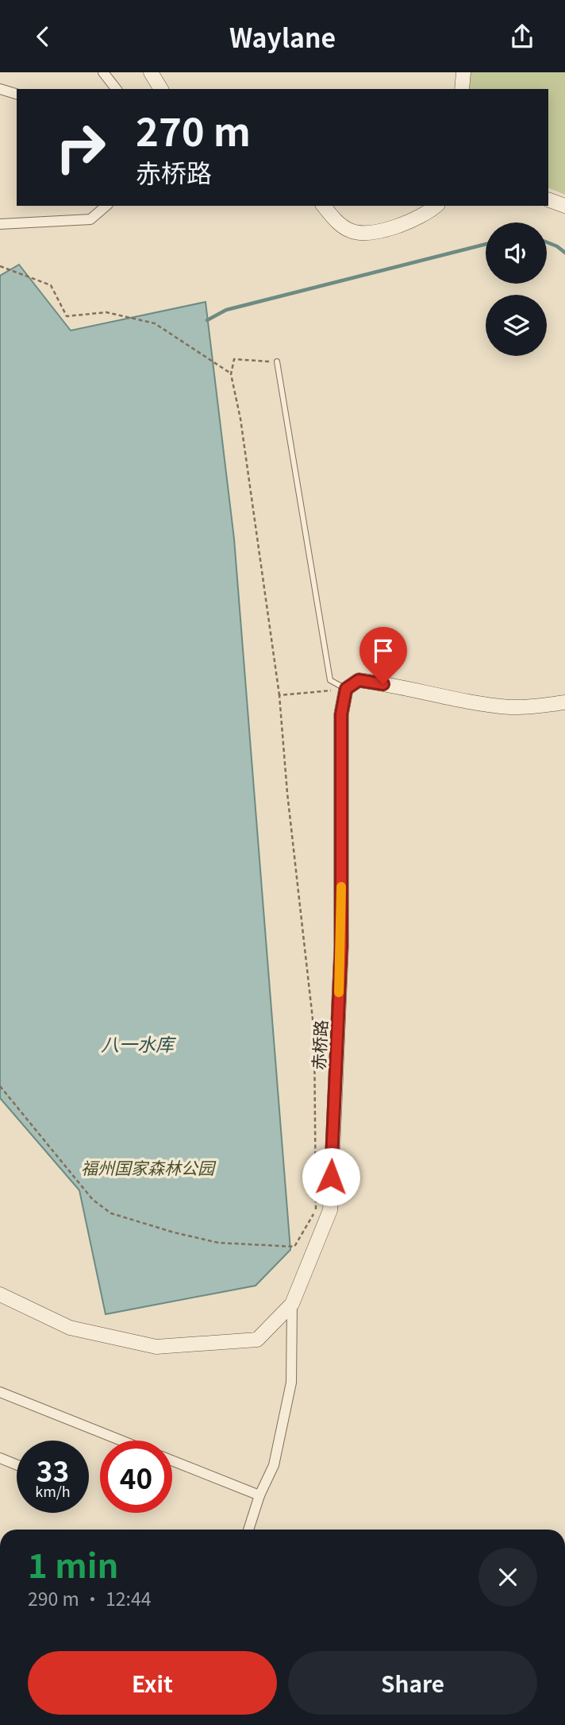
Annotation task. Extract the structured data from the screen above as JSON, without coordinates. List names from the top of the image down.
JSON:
{
  "streets": {
    "street": ["赤桥路"]
  },
  "water": ["八一水库"],
  "parks": ["福州国家森林公园"],
  "page": {
    "header": "Waylane",
    "turn": ["270 m", "赤桥路"],
    "speed": "33 km/h",
    "limit": "40",
    "heading": ["1 min", "290 m · 12:44"],
    "buttons": ["Exit", "Share"]
  }
}
